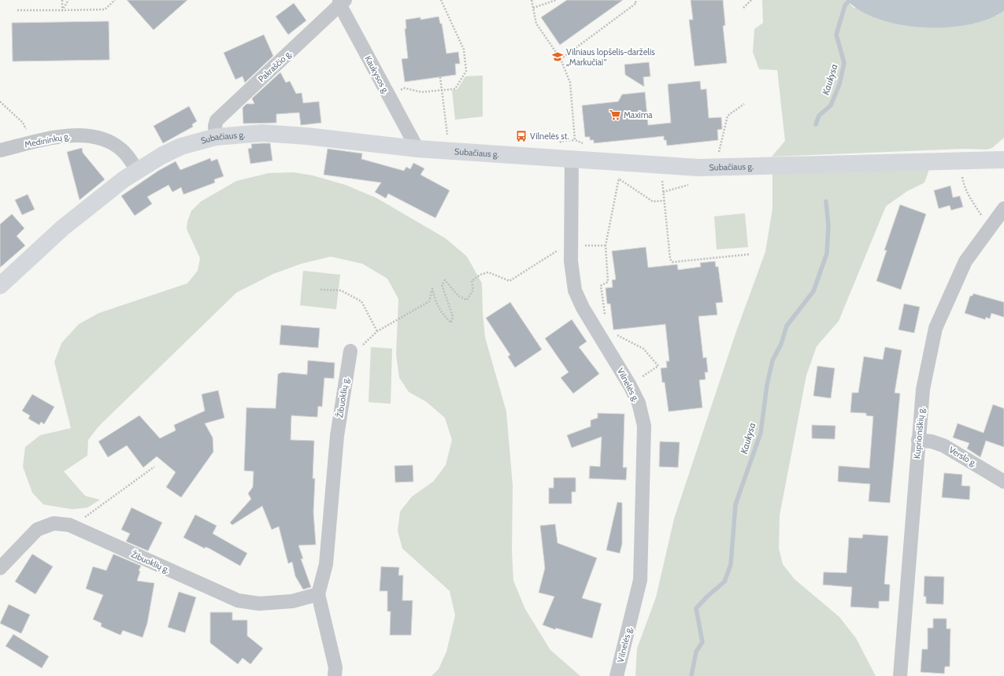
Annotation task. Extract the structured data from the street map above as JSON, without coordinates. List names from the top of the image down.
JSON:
{
  "streets": {
    "street": [
      "Pakraščio g.",
      "Kaukysos g.",
      "Subačiaus g.",
      "Medininkų g.",
      "Vilnelės g.",
      "Žibuoklių g.",
      "Kuprioniškių g.",
      "Verslo g."
    ]
  },
  "crossings": [
    ["Pakraščio g.", "Kaukysos g."],
    ["Pakraščio g.", "Subačiaus g."],
    ["Kaukysos g.", "Subačiaus g."],
    ["Subačiaus g.", "Medininkų g."],
    ["Subačiaus g.", "Vilnelės g."],
    ["Kuprioniškių g.", "Verslo g."]
  ],
  "water": ["Kaukysa"],
  "places": {
    "school or university": ["Vilniaus lopšelis-darželis „Markučiai“"],
    "supermarket": ["Maxima"],
    "bus stop": ["Vilnelės st."]
  }
}
